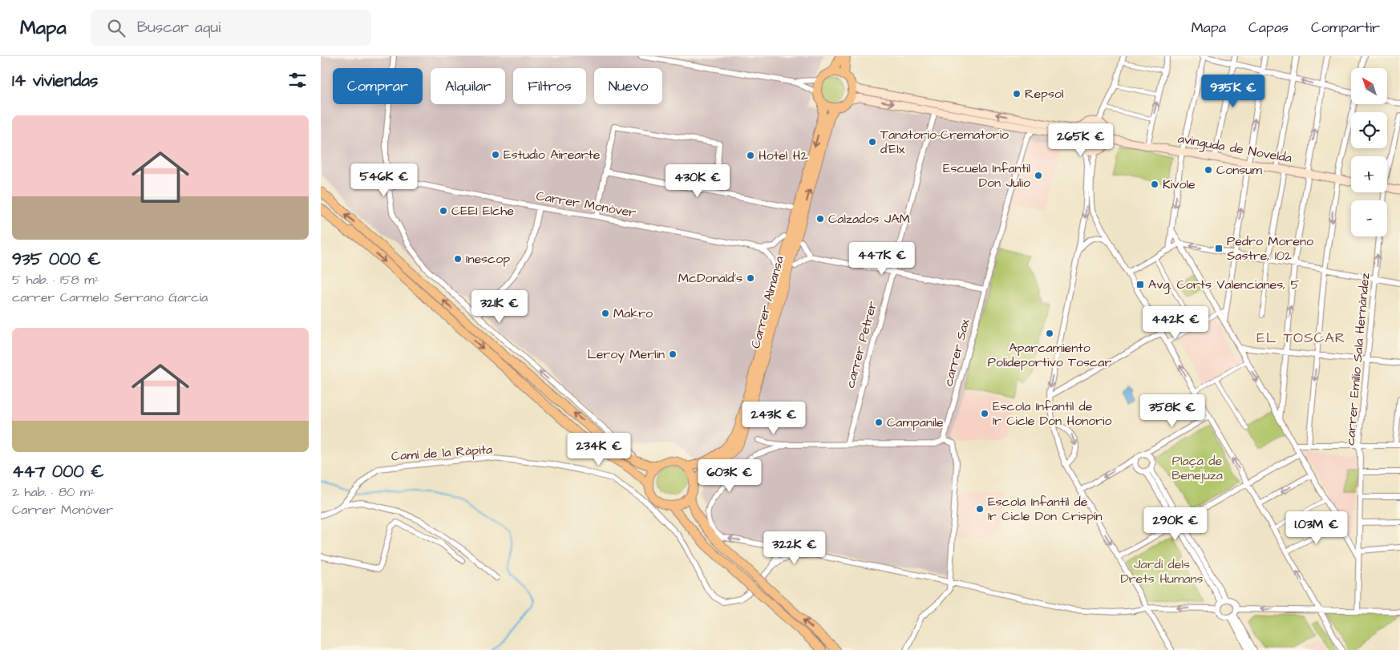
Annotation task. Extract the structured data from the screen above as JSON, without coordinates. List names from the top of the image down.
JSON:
{
  "streets": {
    "main road": ["avinguda de Novelda", "Carrer Almansa"],
    "street": [
      "Carrer Monòver",
      "carrer Petrer",
      "carrer Sax",
      "carrer Emilio Sala Hernández",
      "Camí de la Ràpita"
    ]
  },
  "districts": ["EL TOSCAR"],
  "parks": ["Plaça de Benejuza", "Jardí dels Drets Humans"],
  "places": {
    "other": [
      "Repsol",
      "Tanatorio-Crematorio d'Elx",
      "Estudio Airearte",
      "Hotel H2",
      "Consum",
      "Escuela Infantil Don Julio",
      "Kivole",
      "CEEI Elche",
      "Calzados JAM",
      "Inescop",
      "McDonald's",
      "Makro",
      "Aparcamiento Polideportivo Toscar",
      "Leroy Merlin",
      "Escola Infantil de 1r Cicle Don Honorio",
      "Campanile",
      "Escola Infantil de 1r Cicle Don Crispín"
    ],
    "transit": ["Pedro Moreno Sastre, 102", "Avg. Corts Valencianes, 5"]
  },
  "north": "top left",
  "page": {
    "header": "Mapa",
    "search": "Buscar aquí",
    "nav": ["Mapa", "Capas", "Compartir"],
    "heading": "14 viviendas",
    "map_buttons": ["+", "−"],
    "chip": [
      "Comprar",
      "Alquilar",
      "Filtros",
      "Nuevo"
    ],
    "price": [
      "935K €",
      "265K €",
      "546K €",
      "430K €",
      "447K €",
      "321K €",
      "442K €",
      "358K €",
      "243K €",
      "234K €",
      "603K €",
      "290K €",
      "1.03M €",
      "322K €"
    ],
    "list": [
      {
        "name": "935 000 €",
        "note": "5 hab. · 158 m² · carrer Carmelo Serrano García"
      },
      {
        "name": "447 000 €",
        "note": "2 hab. · 80 m² · Carrer Monòver"
      }
    ]
  }
}
